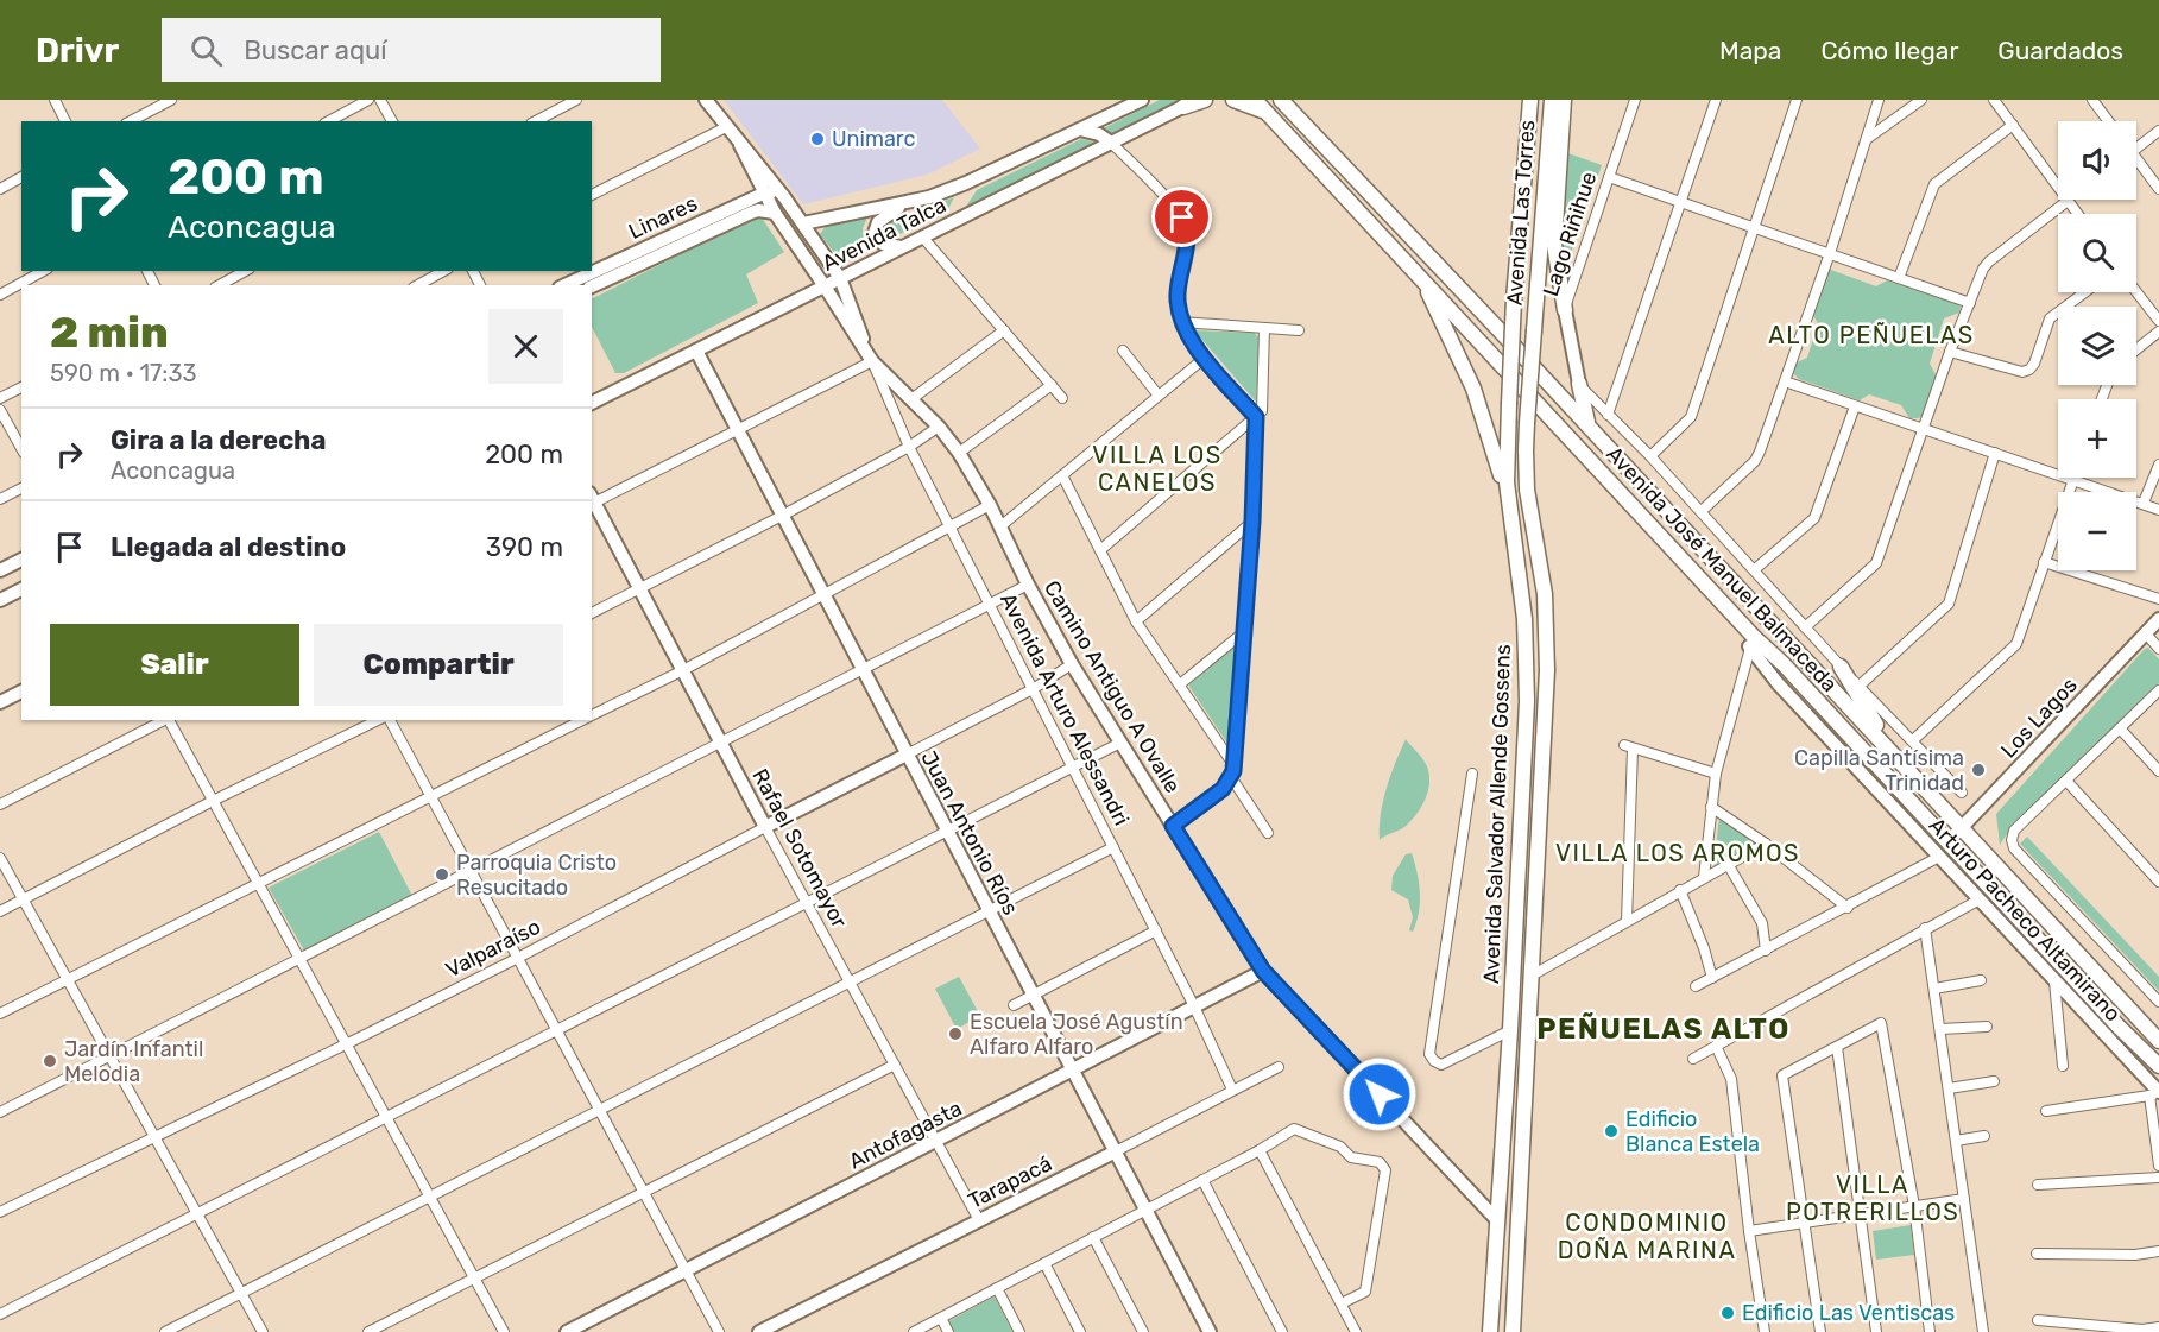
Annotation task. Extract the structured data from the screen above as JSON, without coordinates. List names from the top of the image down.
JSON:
{
  "streets": {
    "main road": [
      "Avenida Las Torres",
      "Linares",
      "Avenida Talca",
      "Lago Riñihue",
      "Avenida José Manuel Balmaceda",
      "Camino Antiguo A Ovalle",
      "Avenida Arturo Alessandri",
      "Los Lagos",
      "Avenida Salvador Allende Gossens",
      "Juan Antonio Ríos",
      "Rafael Sotomayor",
      "Arturo Pacheco Altamirano",
      "Valparaíso",
      "Antofagasta",
      "Tarapacá"
    ]
  },
  "crossings": [
    ["Avenida Las Torres", "Avenida Salvador Allende Gossens"],
    ["Linares", "Avenida Arturo Alessandri"],
    ["Avenida Talca", "Avenida Arturo Alessandri"],
    ["Avenida Talca", "Juan Antonio Ríos"],
    ["Avenida José Manuel Balmaceda", "Los Lagos"],
    ["Avenida José Manuel Balmaceda", "Arturo Pacheco Altamirano"],
    ["Camino Antiguo A Ovalle", "Avenida Arturo Alessandri"],
    ["Camino Antiguo A Ovalle", "Avenida Salvador Allende Gossens"],
    ["Camino Antiguo A Ovalle", "Valparaíso"],
    ["Camino Antiguo A Ovalle", "Antofagasta"],
    ["Avenida Arturo Alessandri", "Valparaíso"],
    ["Avenida Arturo Alessandri", "Antofagasta"],
    ["Avenida Arturo Alessandri", "Tarapacá"],
    ["Juan Antonio Ríos", "Valparaíso"],
    ["Juan Antonio Ríos", "Antofagasta"],
    ["Juan Antonio Ríos", "Tarapacá"],
    ["Rafael Sotomayor", "Valparaíso"],
    ["Rafael Sotomayor", "Antofagasta"],
    ["Rafael Sotomayor", "Tarapacá"]
  ],
  "districts": [
    "ALTO PEÑUELAS",
    "VILLA LOS CANELOS",
    "VILLA LOS AROMOS",
    "PEÑUELAS ALTO",
    "VILLA POTRERILLOS",
    "CONDOMINIO DOÑA MARINA"
  ],
  "places": [
    "Unimarc",
    "Capilla Santísima Trinidad",
    "Parroquia Cristo Resucitado",
    "Escuela José Agustín Alfaro Alfaro",
    "Jardín Infantil Melodia",
    "Edificio Blanca Estela",
    "Edificio Las Ventiscas"
  ],
  "page": {
    "header": "Drivr",
    "search": "Buscar aquí",
    "nav": ["Mapa", "Cómo llegar", "Guardados"],
    "map_buttons": ["+", "−"],
    "turn": ["200 m", "Aconcagua"],
    "heading": ["2 min", "590 m · 17:33"],
    "list": [
      {
        "name": "Gira a la derecha",
        "note": "Aconcagua",
        "value": "200 m"
      },
      {
        "name": "Llegada al destino",
        "value": "390 m"
      }
    ],
    "buttons": ["Salir", "Compartir"]
  }
}
